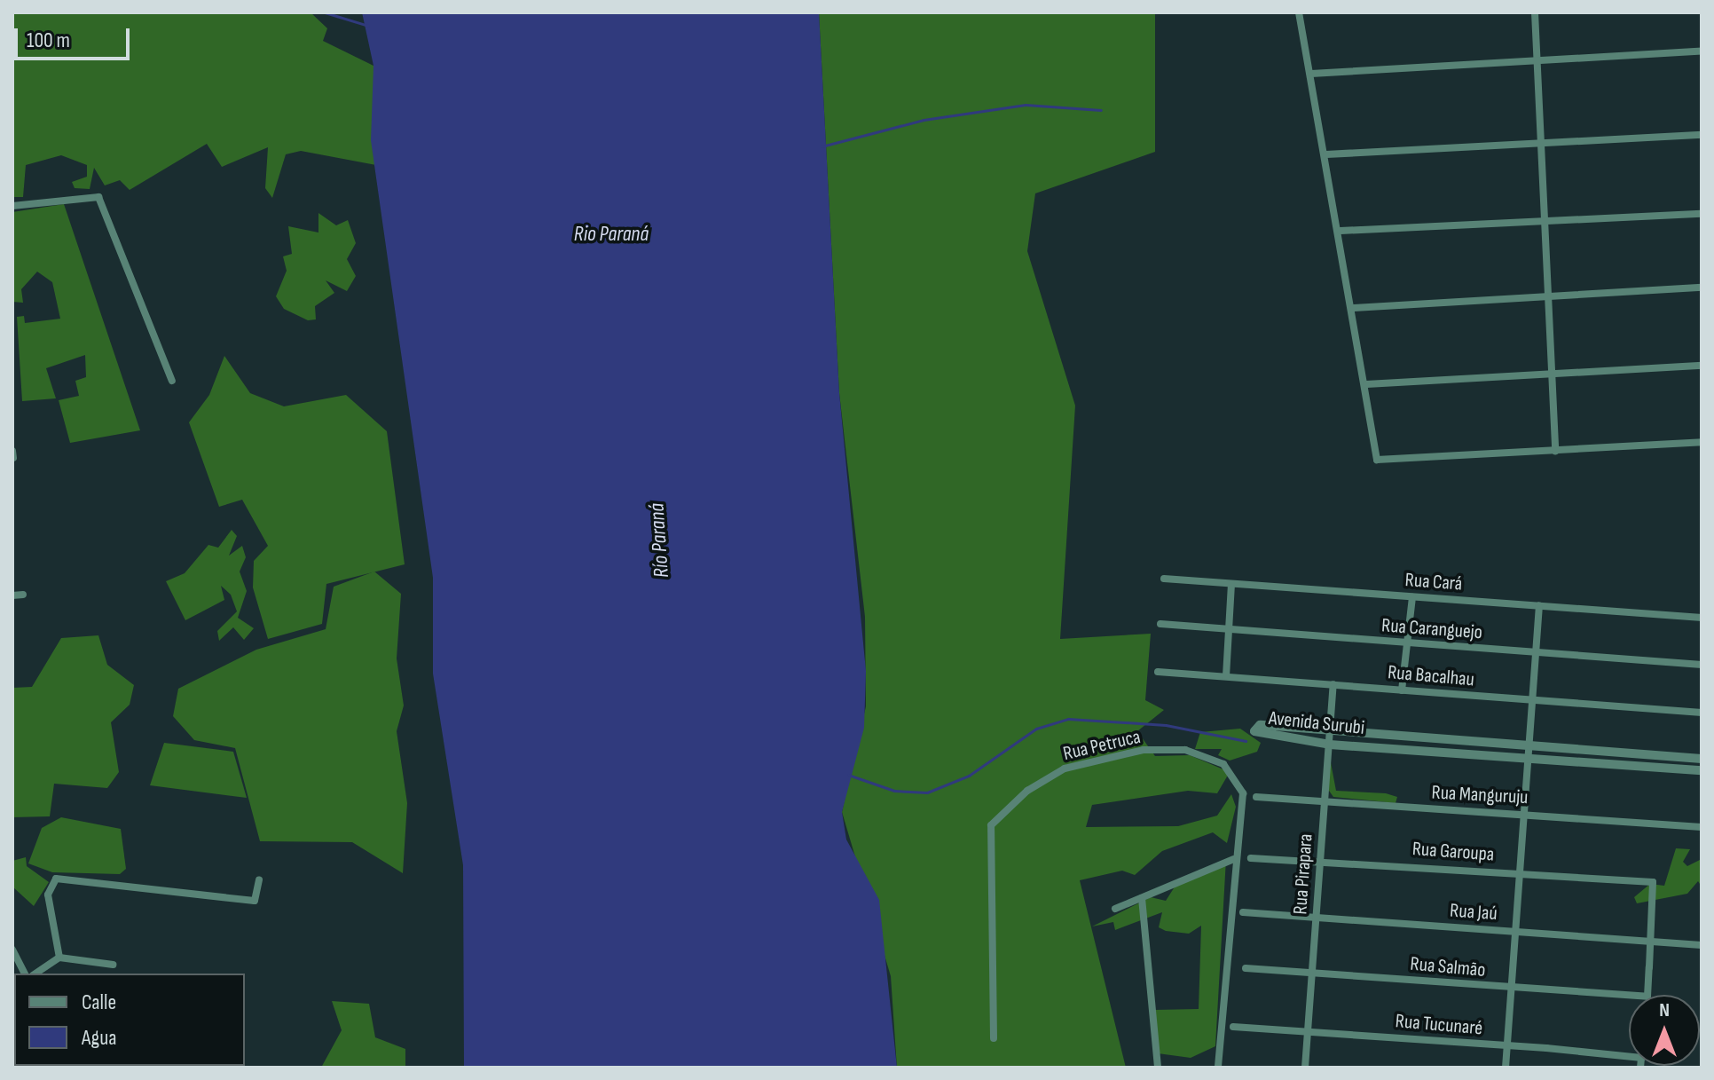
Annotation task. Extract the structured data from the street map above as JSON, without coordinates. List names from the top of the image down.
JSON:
{
  "streets": {
    "street": [
      "Rua Cará",
      "Rua Caranguejo",
      "Rua Bacalhau",
      "Avenida Surubi",
      "Rua Petruca",
      "Rua Manguruju",
      "Rua Garoupa",
      "Rua Pirapara",
      "Rua Jaú",
      "Rua Salmão",
      "Rua Tucunaré"
    ]
  },
  "crossings": [
    ["Rua Bacalhau", "Rua Pirapara"],
    ["Avenida Surubi", "Rua Pirapara"],
    ["Rua Manguruju", "Rua Pirapara"],
    ["Rua Garoupa", "Rua Pirapara"],
    ["Rua Garoupa", "Rua Jaú"],
    ["Rua Garoupa", "Rua Salmão"],
    ["Rua Pirapara", "Rua Jaú"],
    ["Rua Pirapara", "Rua Salmão"],
    ["Rua Pirapara", "Rua Tucunaré"],
    ["Rua Jaú", "Rua Salmão"]
  ],
  "water": ["Rio Paraná", "Río Paraná"],
  "legend": ["Calle", "Agua"],
  "scale_bar": "100 m",
  "north": "top"
}
